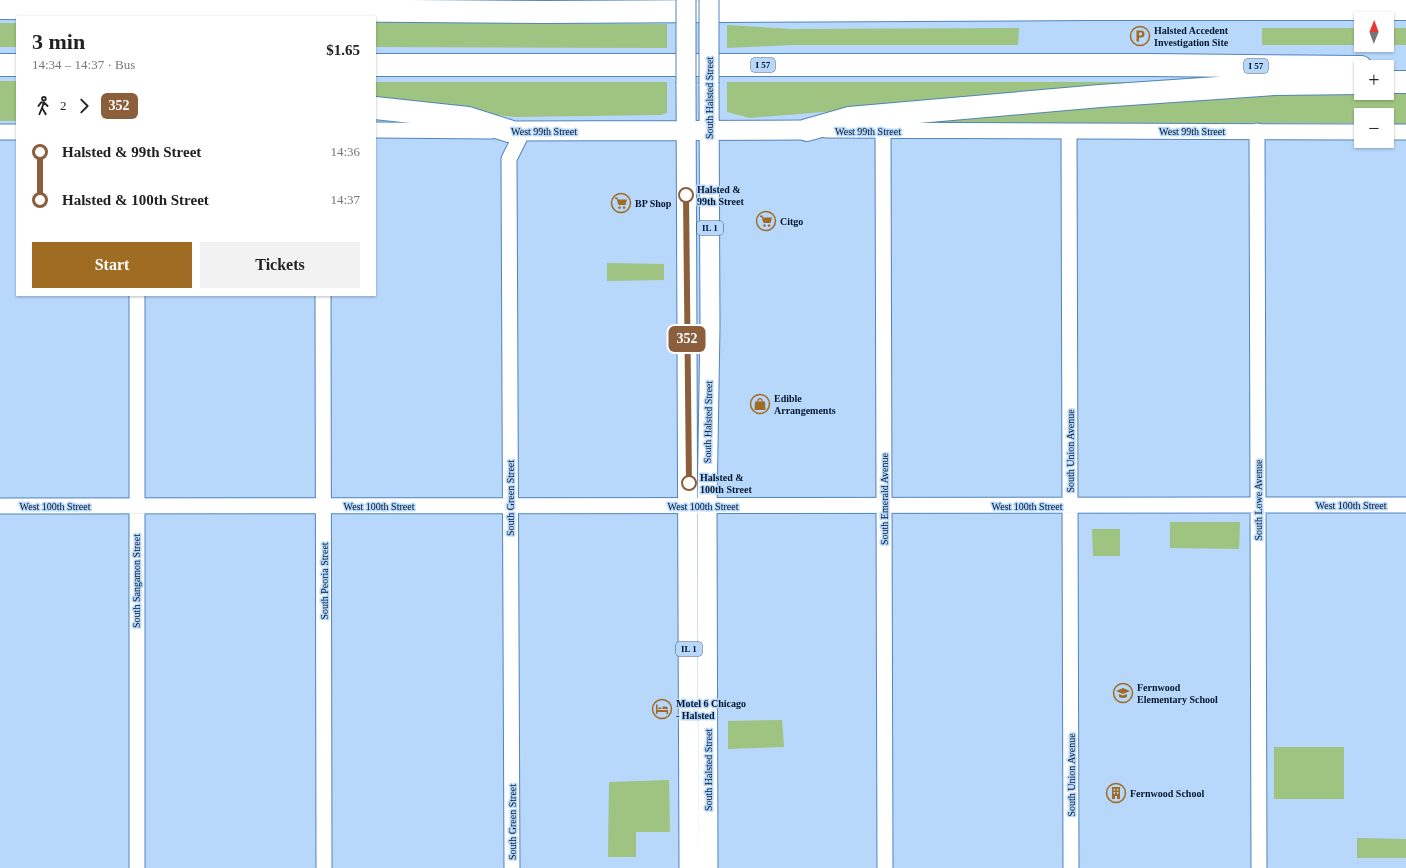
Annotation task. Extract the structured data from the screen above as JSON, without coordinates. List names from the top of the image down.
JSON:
{
  "streets": {
    "highway": ["I 57"],
    "main road": ["South Halsted Street", "West 99th Street", "IL 1"],
    "street": [
      "South Union Avenue",
      "South Green Street",
      "South Emerald Avenue",
      "South Lowe Avenue",
      "West 100th Street",
      "South Sangamon Street",
      "South Peoria Street"
    ]
  },
  "crossings": [
    ["South Halsted Street", "West 99th Street"],
    ["South Halsted Street", "West 100th Street"],
    ["West 99th Street", "South Union Avenue"],
    ["West 99th Street", "South Green Street"],
    ["West 99th Street", "South Emerald Avenue"],
    ["West 99th Street", "South Lowe Avenue"],
    ["South Union Avenue", "West 100th Street"],
    ["South Green Street", "West 100th Street"],
    ["South Emerald Avenue", "West 100th Street"],
    ["South Lowe Avenue", "West 100th Street"],
    ["West 100th Street", "South Sangamon Street"],
    ["West 100th Street", "South Peoria Street"]
  ],
  "places": {
    "parking": ["Halsted Accedent Investigation Site"],
    "other": ["Halsted & 99th Street", "Halsted & 100th Street"],
    "supermarket": ["BP Shop", "Citgo"],
    "shop": ["Edible Arrangements"],
    "school or university": ["Fernwood Elementary School"],
    "hotel": ["Motel 6 Chicago - Halsted"],
    "building": ["Fernwood School"]
  },
  "lines": ["bus line 352"],
  "north": "top",
  "page": {
    "on_map": "352",
    "map_buttons": ["+", "−"],
    "heading": ["3 min", "14:34 – 14:37 · Bus", "$1.65"],
    "legs": ["2", "352"],
    "list": [
      {
        "name": "Halsted & 99th Street",
        "value": "14:36"
      },
      {
        "name": "Halsted & 100th Street",
        "value": "14:37"
      }
    ],
    "buttons": ["Start", "Tickets"]
  }
}
